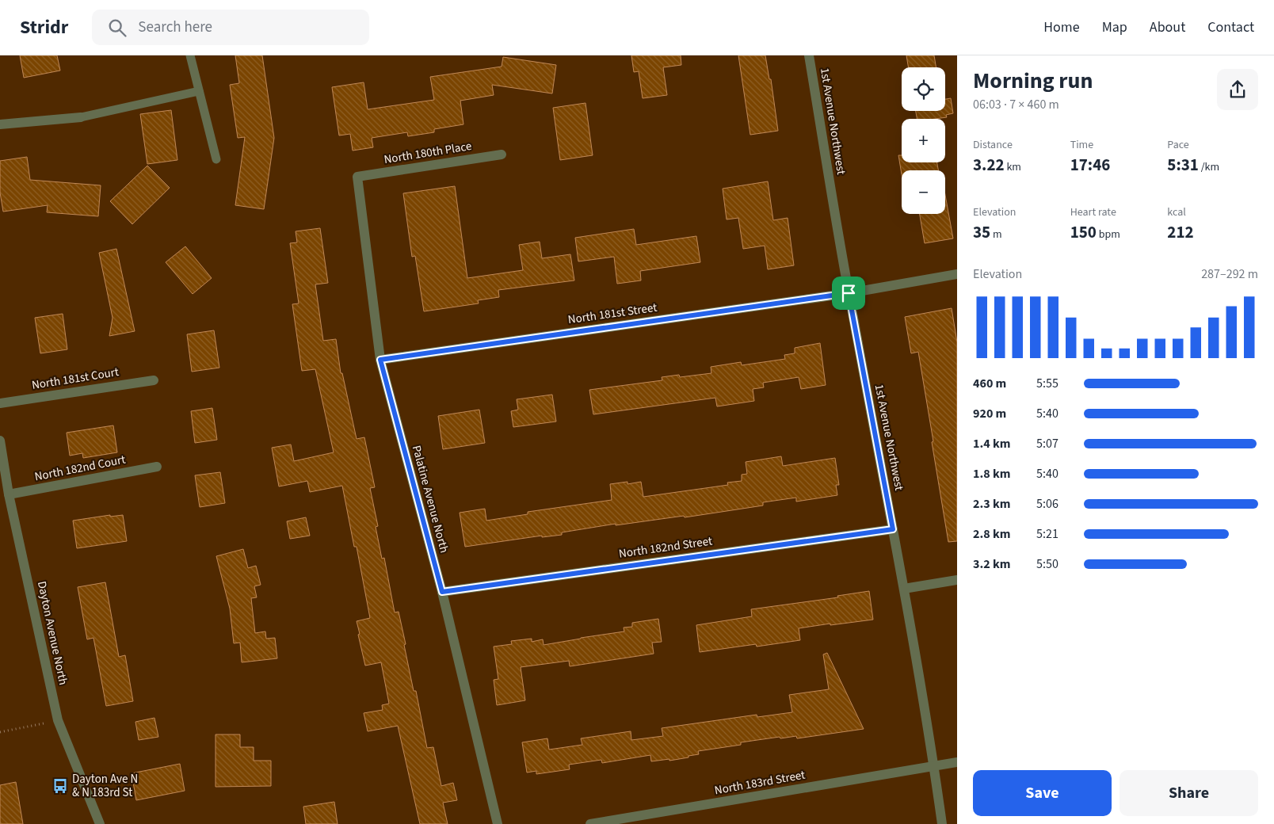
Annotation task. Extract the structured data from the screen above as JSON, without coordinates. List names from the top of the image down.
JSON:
{
  "streets": {
    "street": [
      "1st Avenue Northwest",
      "North 180th Place",
      "North 181st Street",
      "North 181st Court",
      "North 182nd Court",
      "Palatine Avenue North",
      "North 182nd Street",
      "Dayton Avenue North",
      "North 183rd Street"
    ]
  },
  "crossings": [
    ["1st Avenue Northwest", "North 181st Street"],
    ["1st Avenue Northwest", "North 182nd Street"],
    ["1st Avenue Northwest", "North 183rd Street"],
    ["North 180th Place", "Palatine Avenue North"],
    ["North 181st Street", "Palatine Avenue North"],
    ["North 182nd Court", "Dayton Avenue North"],
    ["Palatine Avenue North", "North 182nd Street"]
  ],
  "places": {
    "bus stop": ["Dayton Ave N & N 183rd St"]
  },
  "page": {
    "header": "Stridr",
    "search": "Search here",
    "nav": [
      "Home",
      "Map",
      "About",
      "Contact"
    ],
    "heading": ["Morning run", "06:03 · 7 × 460 m"],
    "map_buttons": ["+", "−"],
    "stats": [
      ["Distance", "3.22 km"],
      ["Time", "17:46"],
      ["Pace", "5:31 /km"],
      ["Elevation", "35 m"],
      ["Heart rate", "150 bpm"],
      ["kcal", "212"]
    ],
    "chart": ["Elevation", "287–292 m"],
    "list": [
      {
        "name": "460 m",
        "note": "5:55"
      },
      {
        "name": "920 m",
        "note": "5:40"
      },
      {
        "name": "1.4 km",
        "note": "5:07"
      },
      {
        "name": "1.8 km",
        "note": "5:40"
      },
      {
        "name": "2.3 km",
        "note": "5:06"
      },
      {
        "name": "2.8 km",
        "note": "5:21"
      },
      {
        "name": "3.2 km",
        "note": "5:50"
      }
    ],
    "buttons": ["Save", "Share"]
  }
}
